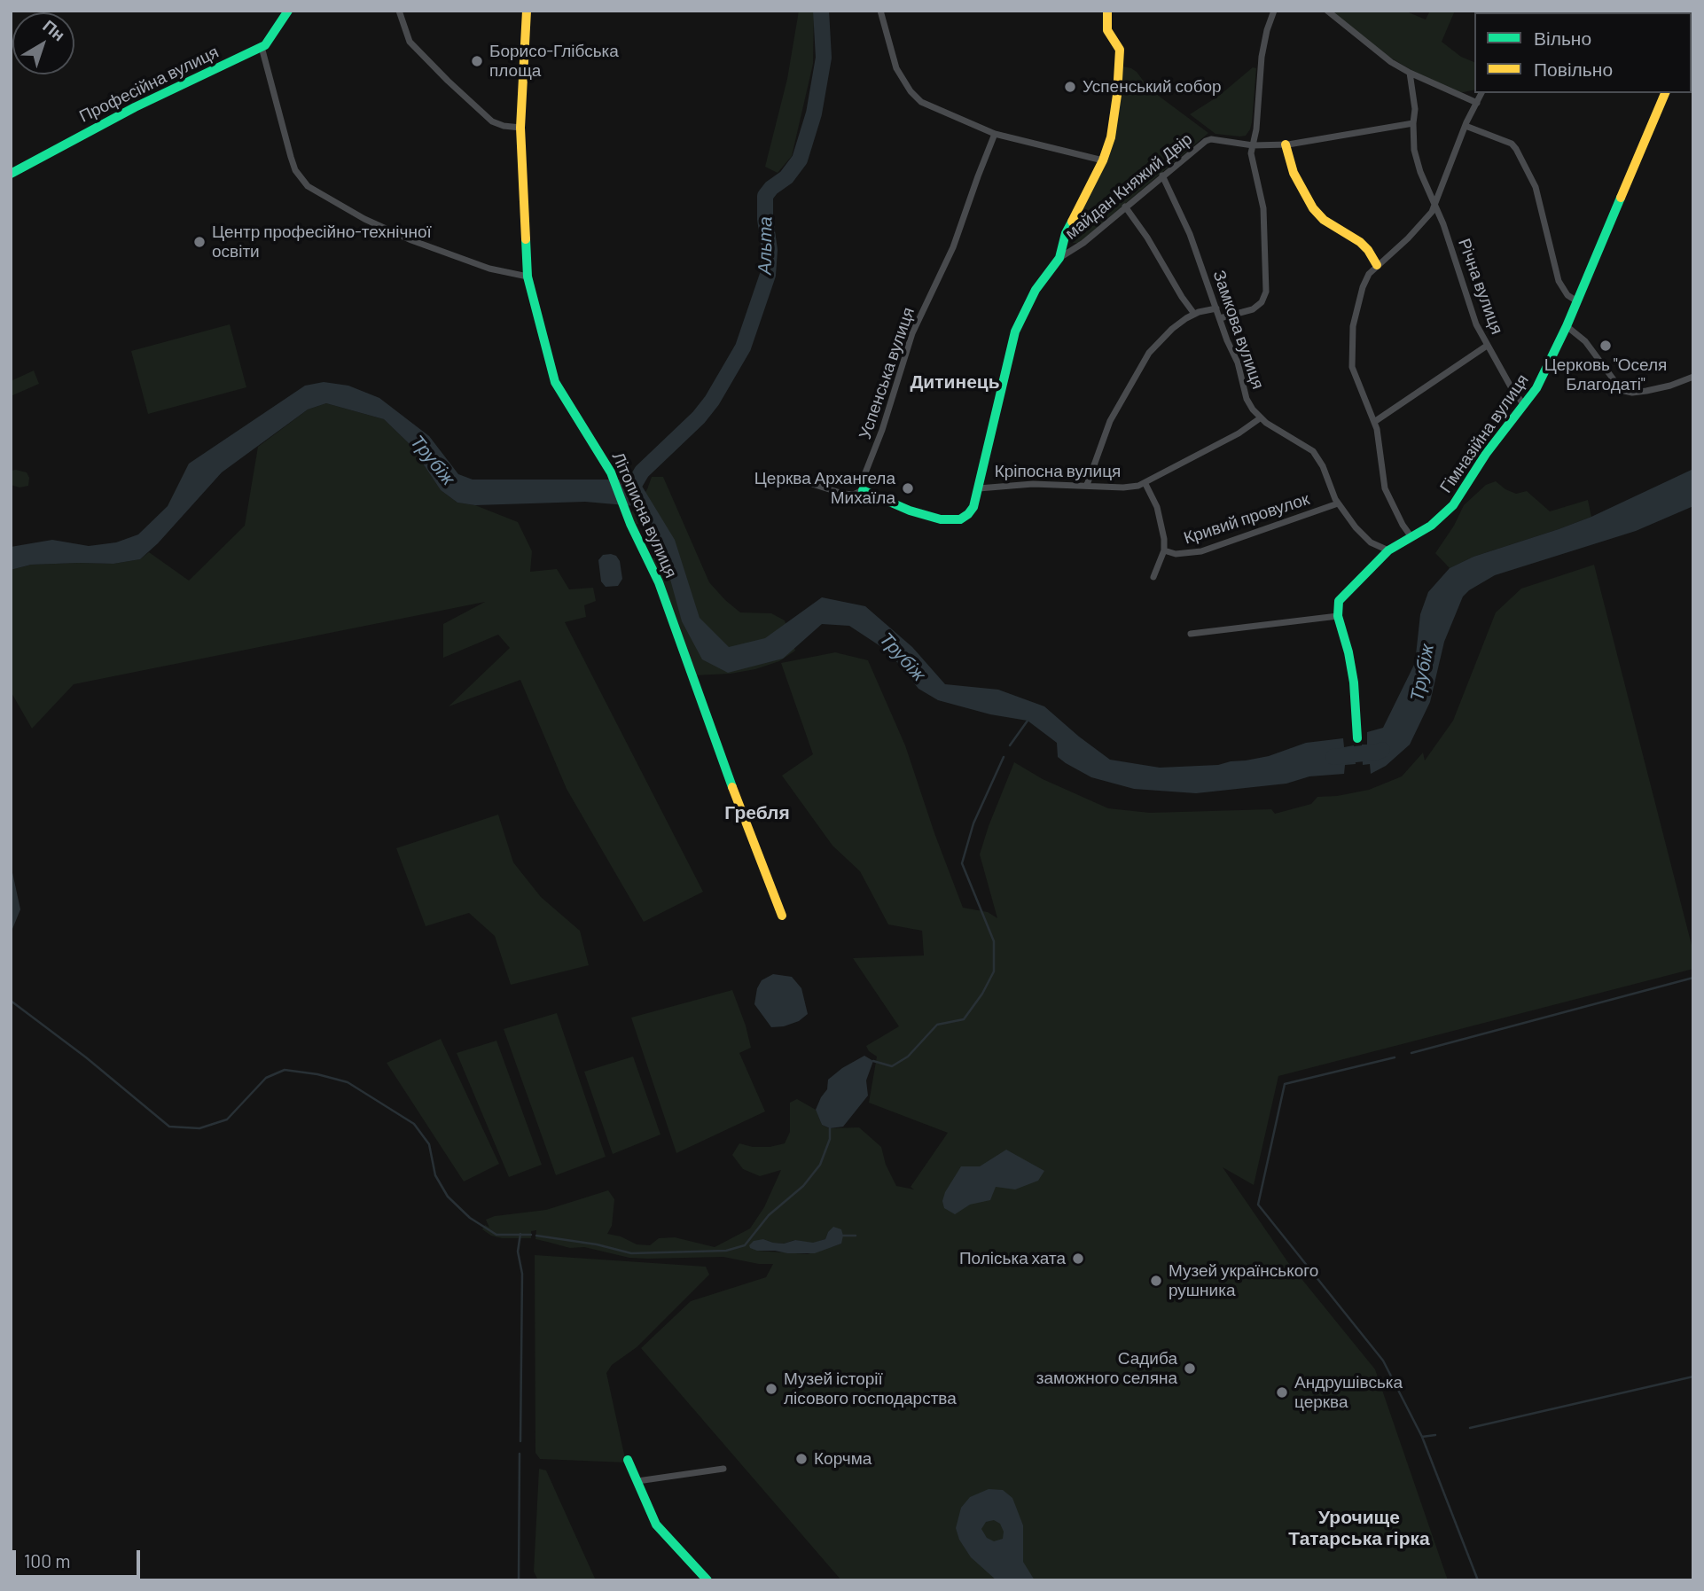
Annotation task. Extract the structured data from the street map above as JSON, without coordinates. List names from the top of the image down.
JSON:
{
  "streets": {
    "street": [
      "Професійна вулиця",
      "майдан Княжий Двір",
      "Річна вулиця",
      "Замкова вулиця",
      "Успенська вулиця",
      "Гімназійна вулиця",
      "Кріпосна вулиця",
      "Літописна вулиця",
      "Кривий провулок"
    ]
  },
  "crossings": [
    ["майдан Княжий Двір", "Річна вулиця"],
    ["майдан Княжий Двір", "Замкова вулиця"],
    ["Річна вулиця", "Гімназійна вулиця"],
    ["Замкова вулиця", "Гімназійна вулиця"],
    ["Замкова вулиця", "Кріпосна вулиця"],
    ["Замкова вулиця", "Кривий провулок"],
    ["Успенська вулиця", "Кріпосна вулиця"],
    ["Кріпосна вулиця", "Кривий провулок"]
  ],
  "districts": ["Дитинець", "Гребля", "Урочище Татарська гірка"],
  "water": ["Альта", "Трубіж"],
  "places": [
    "Борисо-Глібська площа",
    "Успенський собор",
    "Центр професійно-технічної освіти",
    "Церковь \"Оселя Благодаті\"",
    "Церква Архангела Михаїла",
    "Поліська хата",
    "Музей українського рушника",
    "Садиба заможного селяна",
    "Музей історії лісового господарства",
    "Андрушівська церква",
    "Корчма"
  ],
  "legend": ["Вільно", "Повільно"],
  "scale_bar": "100 m",
  "north": "top right"
}
